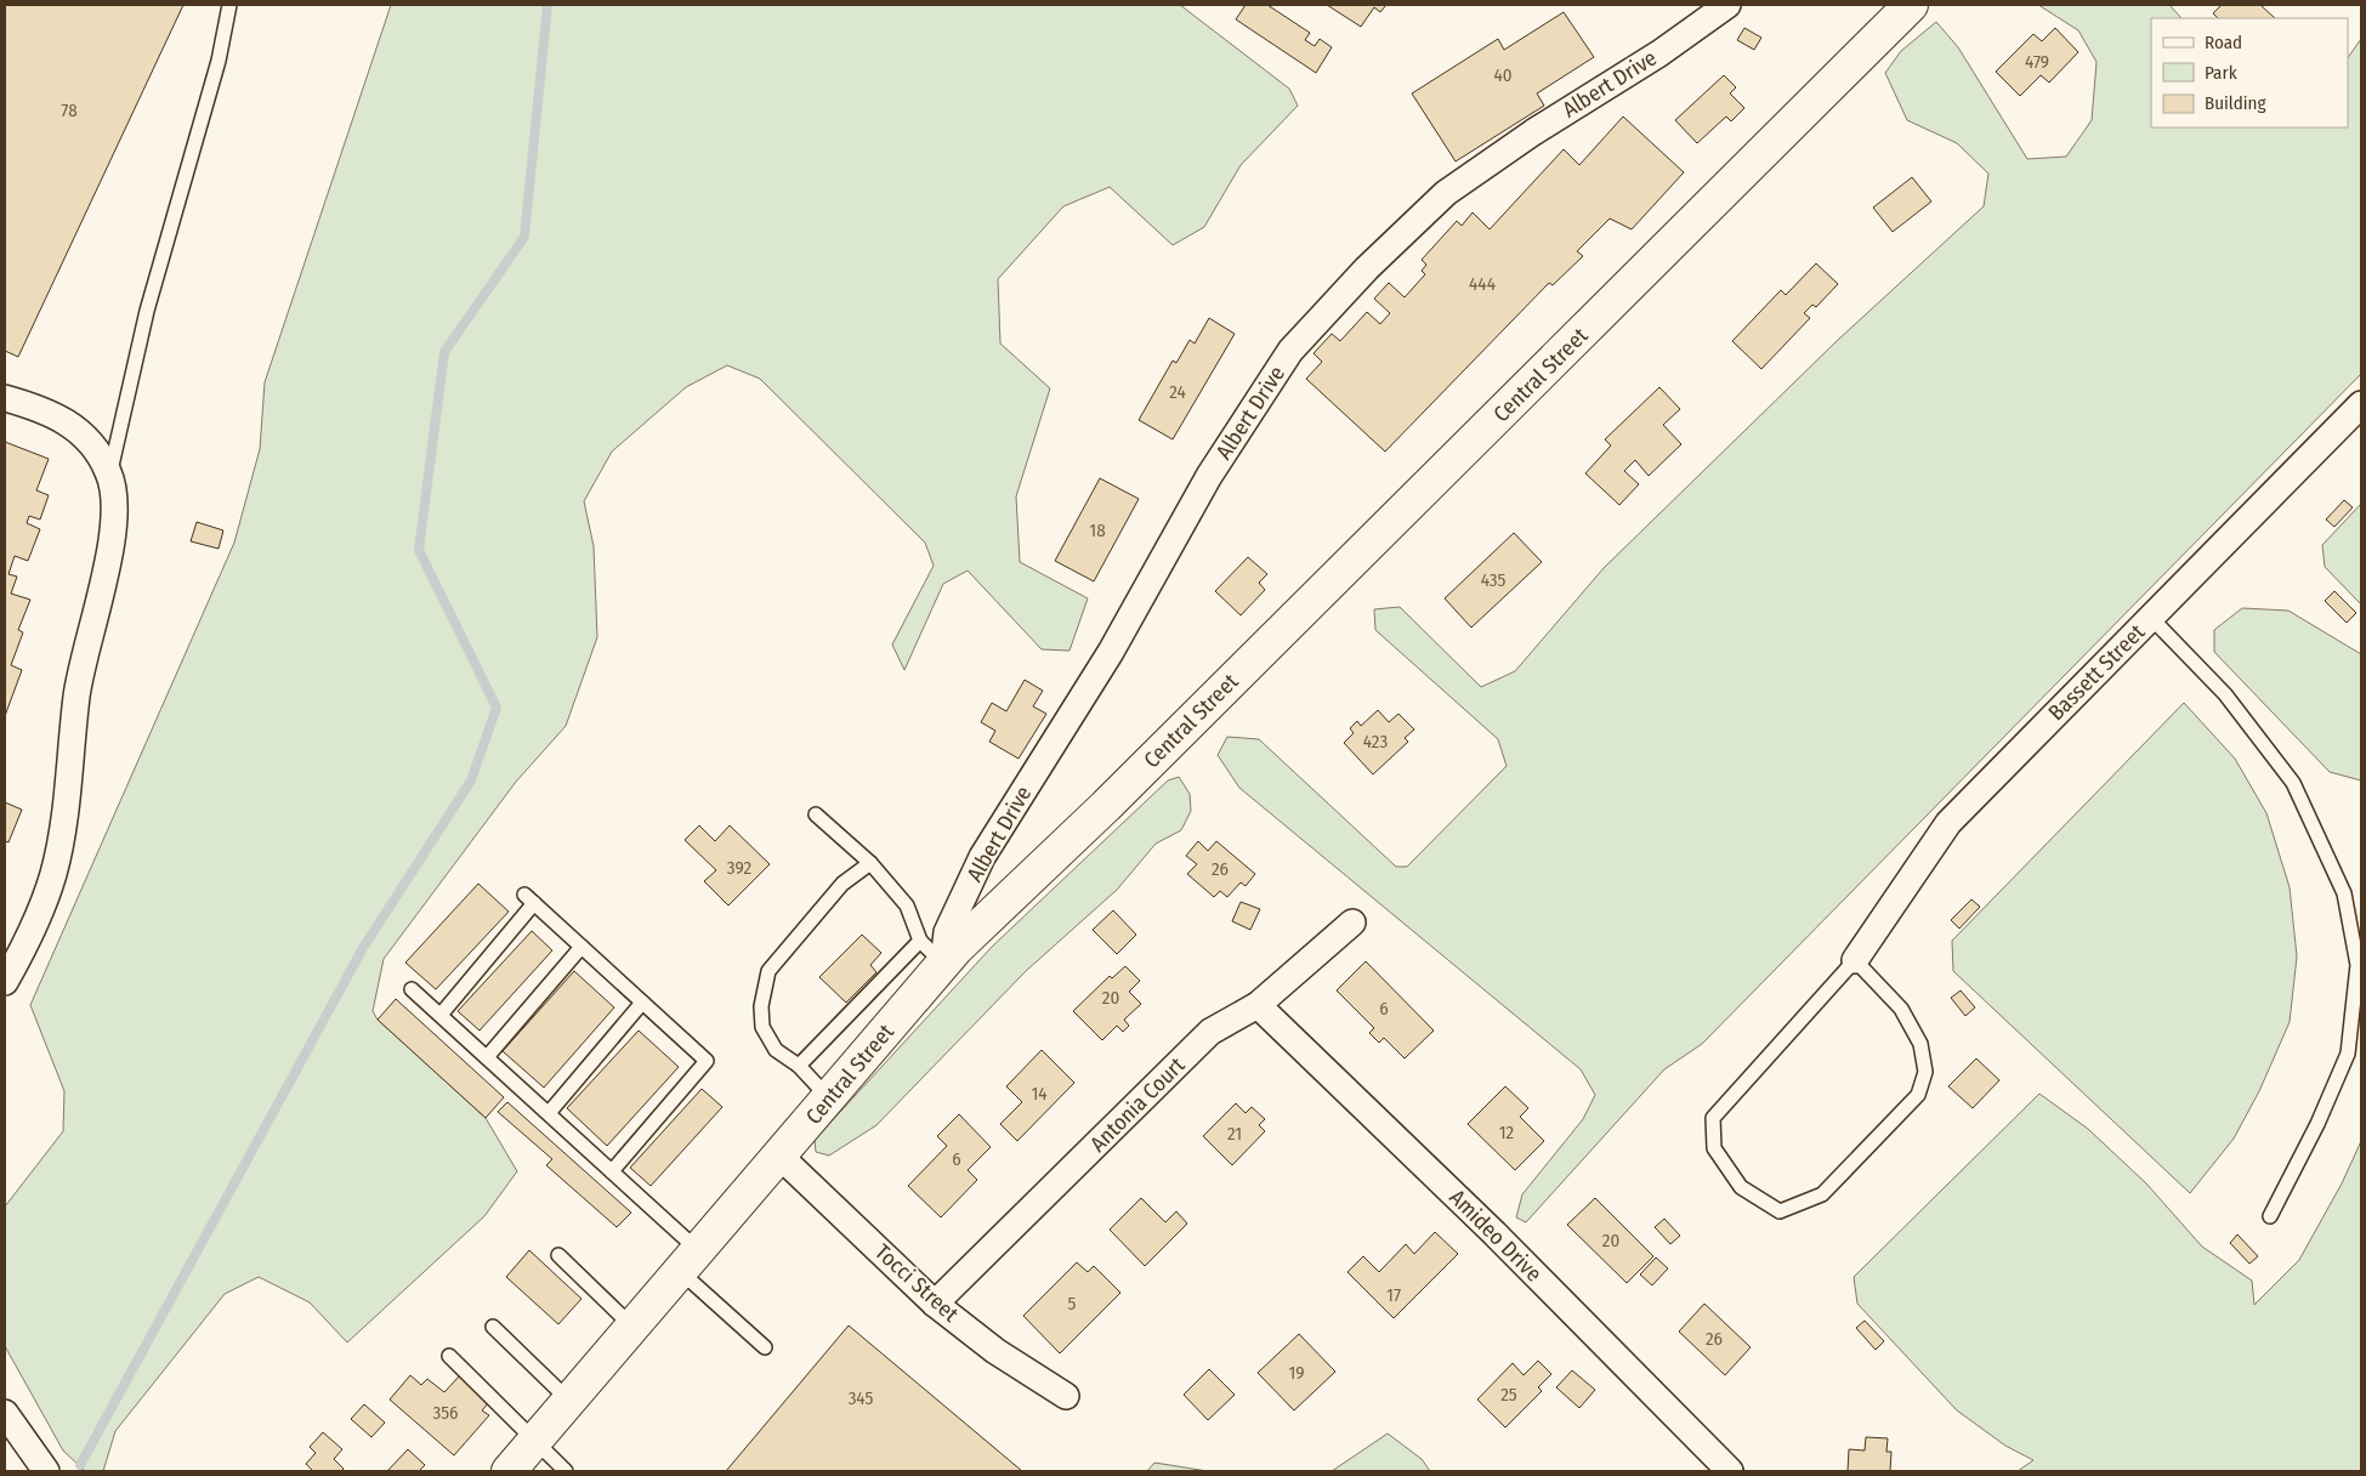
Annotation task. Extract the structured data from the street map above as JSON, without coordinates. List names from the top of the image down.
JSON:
{
  "streets": {
    "main road": ["Central Street"],
    "street": [
      "Albert Drive",
      "Bassett Street",
      "Antonia Court",
      "Amideo Drive",
      "Tocci Street"
    ]
  },
  "crossings": [
    ["Albert Drive", "Central Street"],
    ["Central Street", "Tocci Street"],
    ["Antonia Court", "Amideo Drive"],
    ["Antonia Court", "Tocci Street"]
  ],
  "house_numbers": [
    "479",
    "40",
    "78",
    "444",
    "24",
    "18",
    "435",
    "423",
    "392",
    "26",
    "20",
    "6",
    "14",
    "12",
    "21",
    "6",
    "20",
    "17",
    "5",
    "26",
    "19",
    "25",
    "345",
    "356"
  ],
  "legend": ["Road", "Park", "Building"]
}
